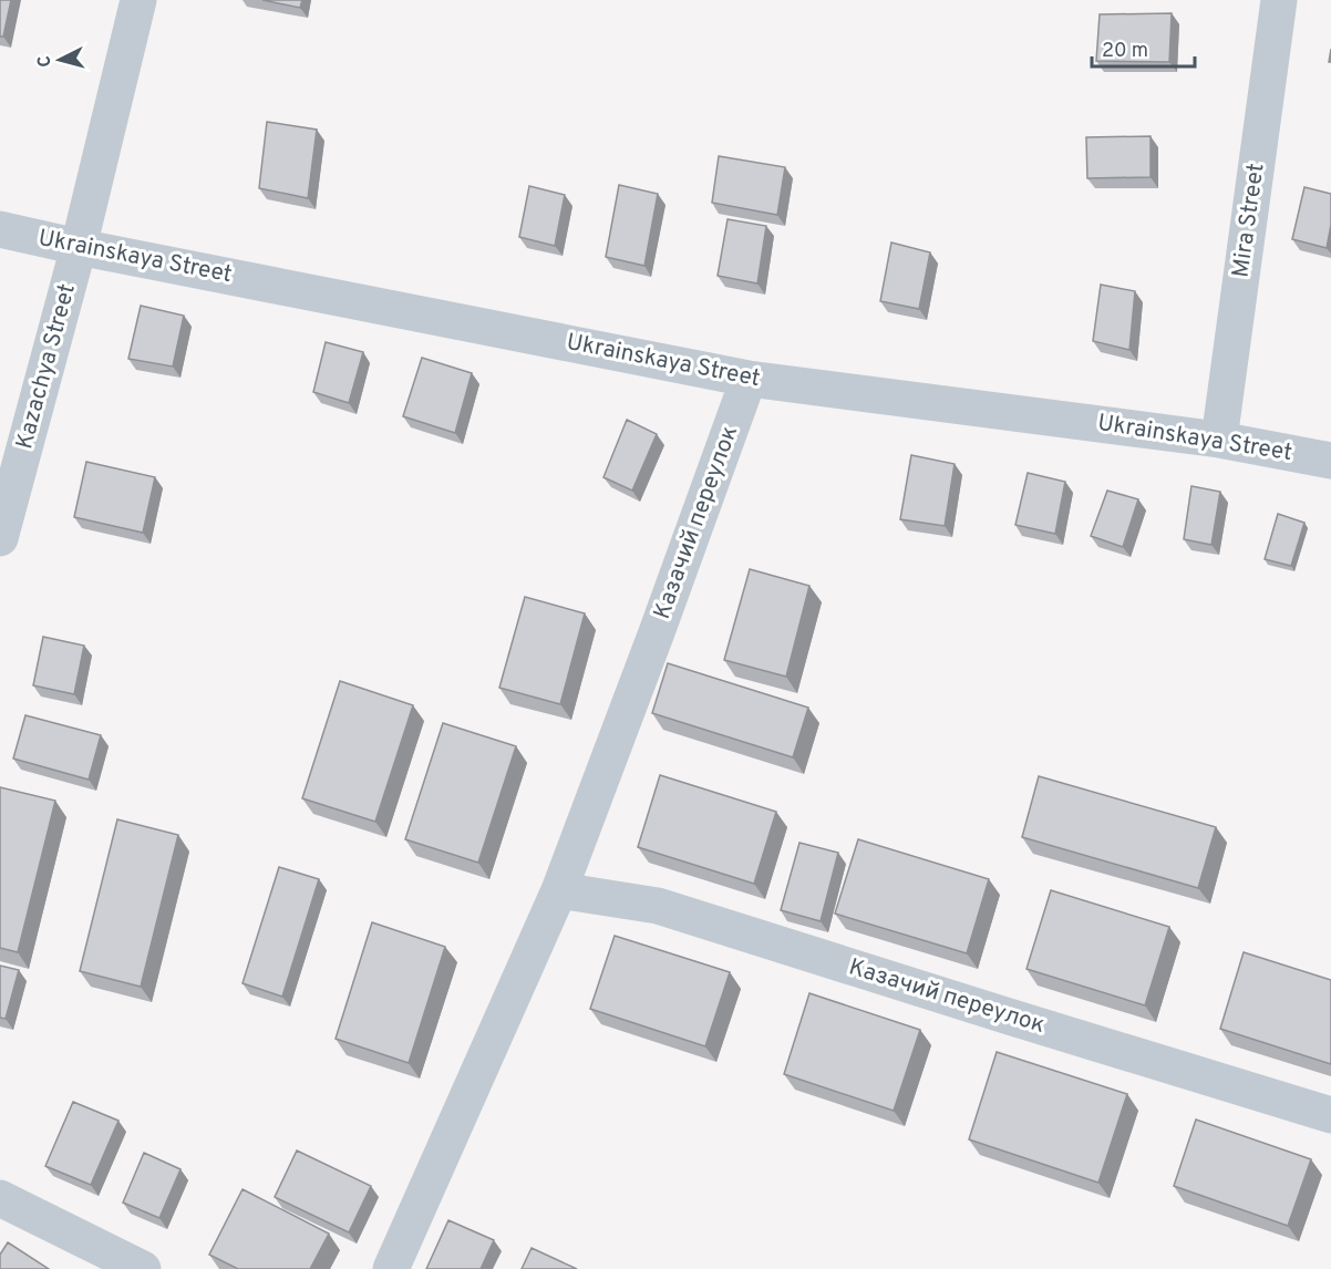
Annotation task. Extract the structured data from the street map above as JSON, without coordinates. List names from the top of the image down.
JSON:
{
  "streets": {
    "street": [
      "Mira Street",
      "Ukrainskaya Street",
      "Kazachya Street",
      "Казачий переулок"
    ]
  },
  "crossings": [
    ["Mira Street", "Ukrainskaya Street"],
    ["Ukrainskaya Street", "Kazachya Street"],
    ["Ukrainskaya Street", "Казачий переулок"]
  ],
  "scale_bar": "20 m",
  "north": "left"
}
